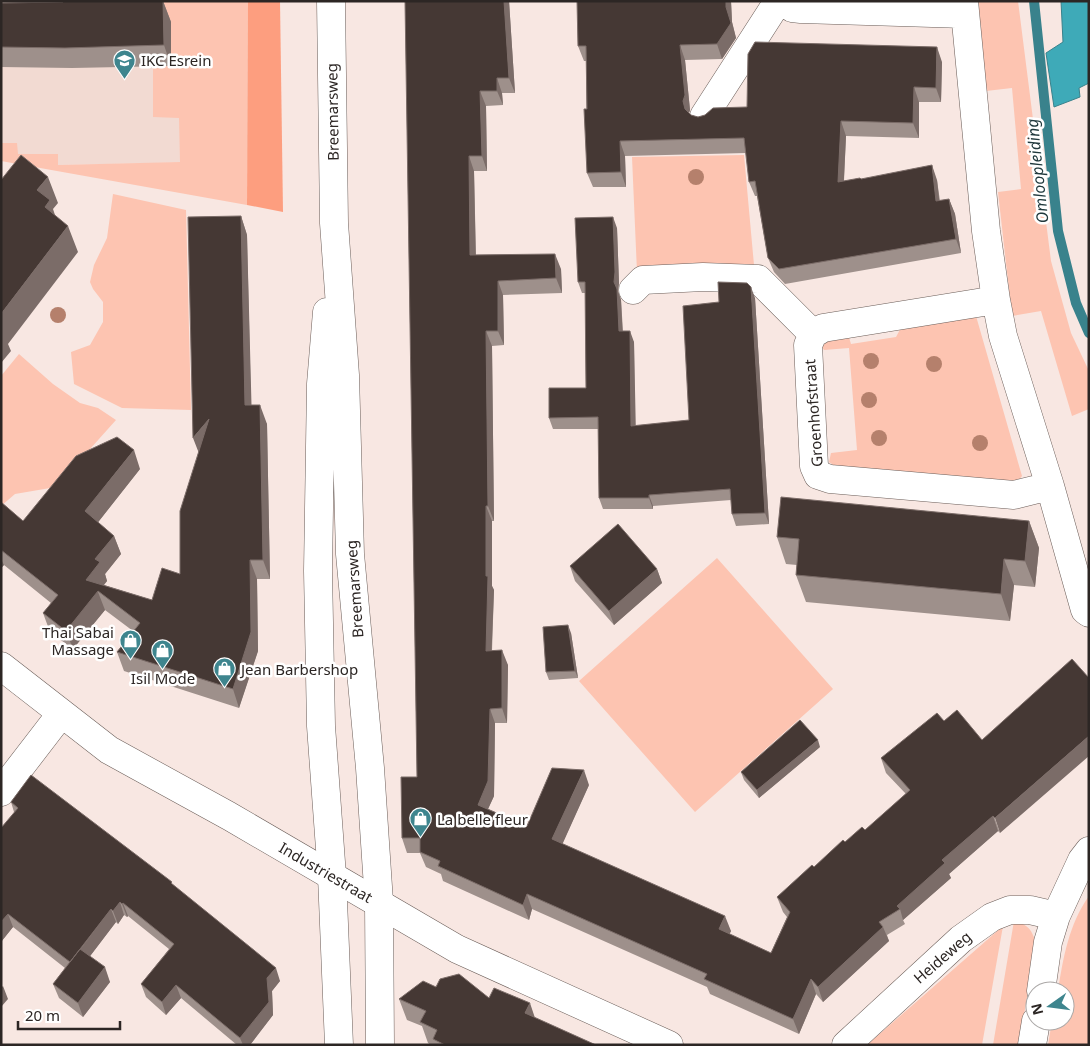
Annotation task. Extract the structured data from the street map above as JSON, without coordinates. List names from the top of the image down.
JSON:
{
  "streets": {
    "street": [
      "Breemarsweg",
      "Groenhofstraat",
      "Industriestraat",
      "Heideweg"
    ]
  },
  "crossings": [
    ["Breemarsweg", "Industriestraat"]
  ],
  "water": ["Omloopleiding"],
  "places": {
    "school or university": ["IKC Esrein"],
    "shop": [
      "Thai Sabai Massage",
      "Isil Mode",
      "Jean Barbershop",
      "La belle fleur"
    ]
  },
  "scale_bar": "20 m",
  "north": "left"
}
